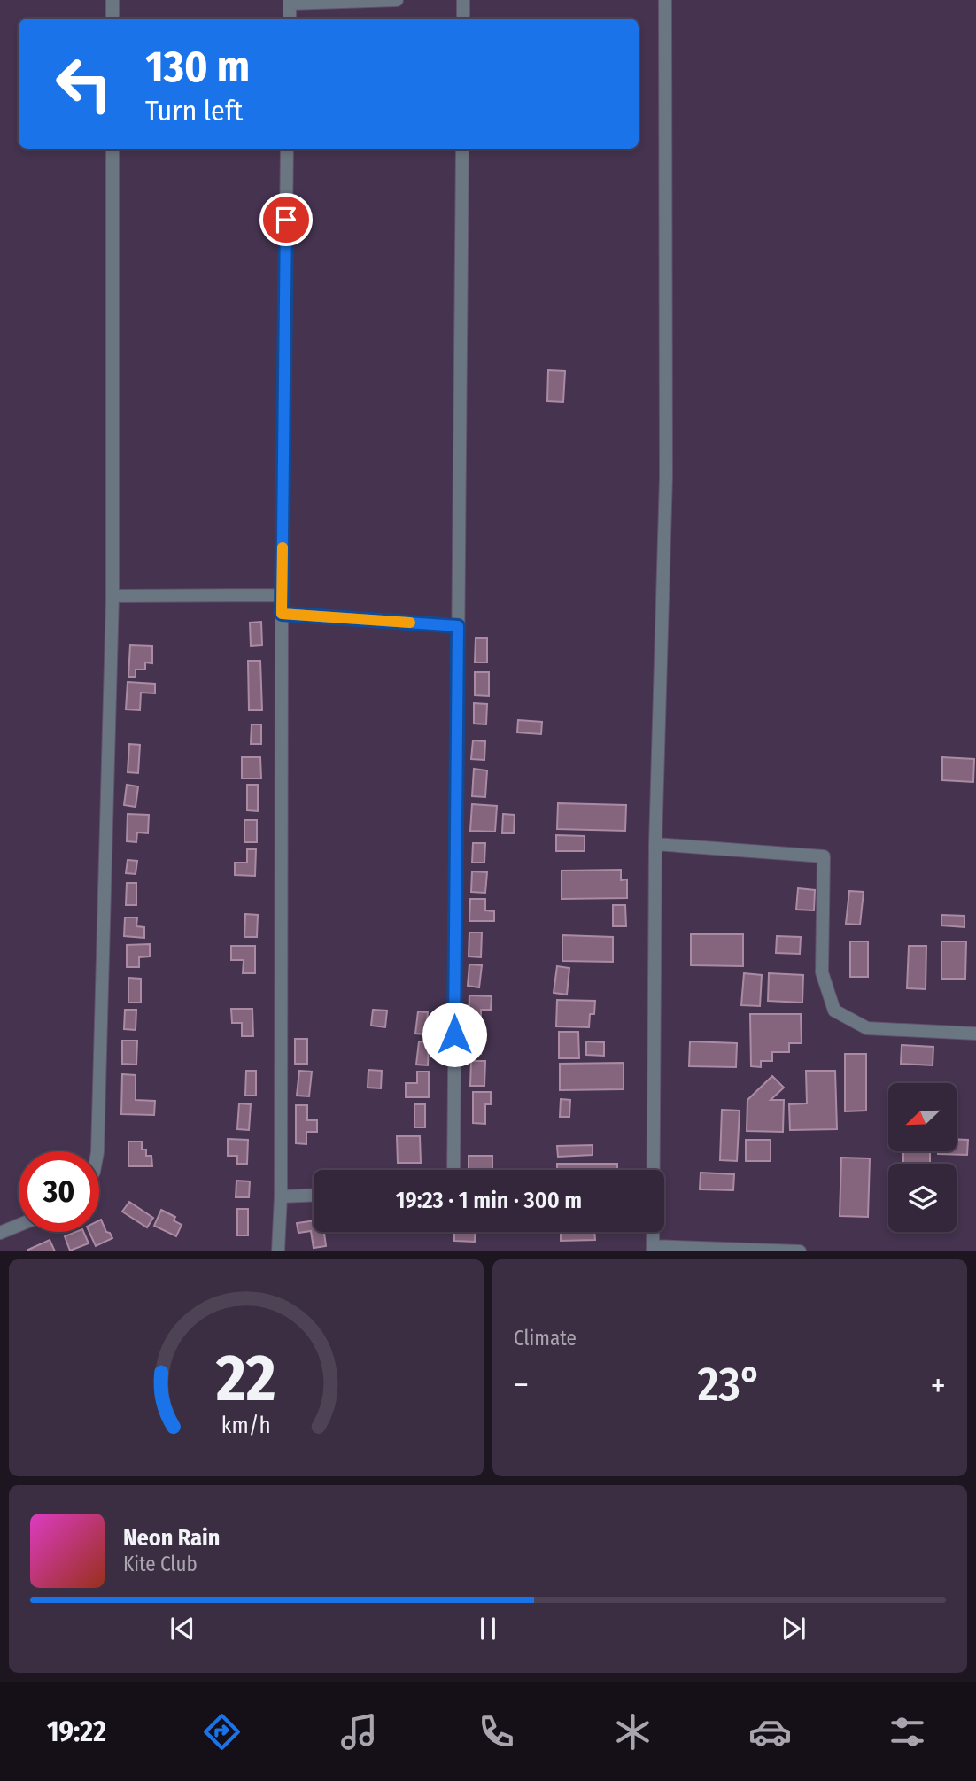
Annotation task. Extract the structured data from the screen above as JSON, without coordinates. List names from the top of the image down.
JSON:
{
  "north": "bottom left",
  "page": {
    "turn": ["130 m", "Turn left"],
    "limit": "30",
    "trip": "19:23 · 1 min · 300 m",
    "tile": "Climate",
    "heat": ["−", "23°", "+"],
    "song": ["Neon Rain", "Kite Club"],
    "tabs": "19:22",
    "gauge": ["22", "km/h"]
  }
}
